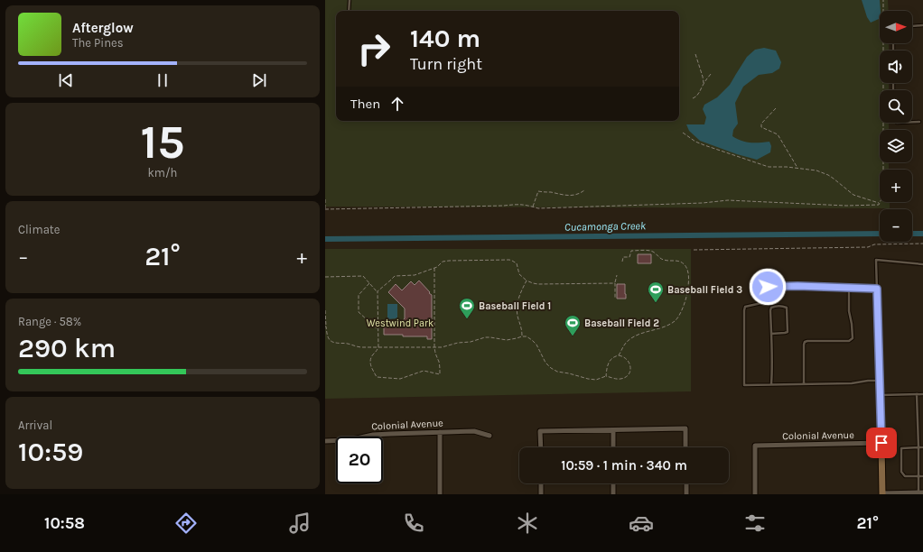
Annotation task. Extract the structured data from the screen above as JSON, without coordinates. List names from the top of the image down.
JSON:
{
  "streets": {
    "street": ["Colonial Avenue"]
  },
  "water": ["Cucamonga Creek"],
  "parks": ["Westwind Park"],
  "places": {
    "sports": ["Baseball Field 3", "Baseball Field 1", "Baseball Field 2"]
  },
  "north": "right",
  "page": {
    "map_buttons": ["+", "−"],
    "turn": ["140 m", "Turn right"],
    "song": ["Afterglow", "The Pines"],
    "then": "Then",
    "tile": [
      ["15", "km/h"],
      "Climate",
      ["Range · 58%", "290 km"],
      ["Arrival", "10:59"]
    ],
    "heat": ["−", "21°", "+"],
    "limit": "20",
    "trip": "10:59 · 1 min · 340 m",
    "tabs": ["10:58", "21°"]
  }
}
